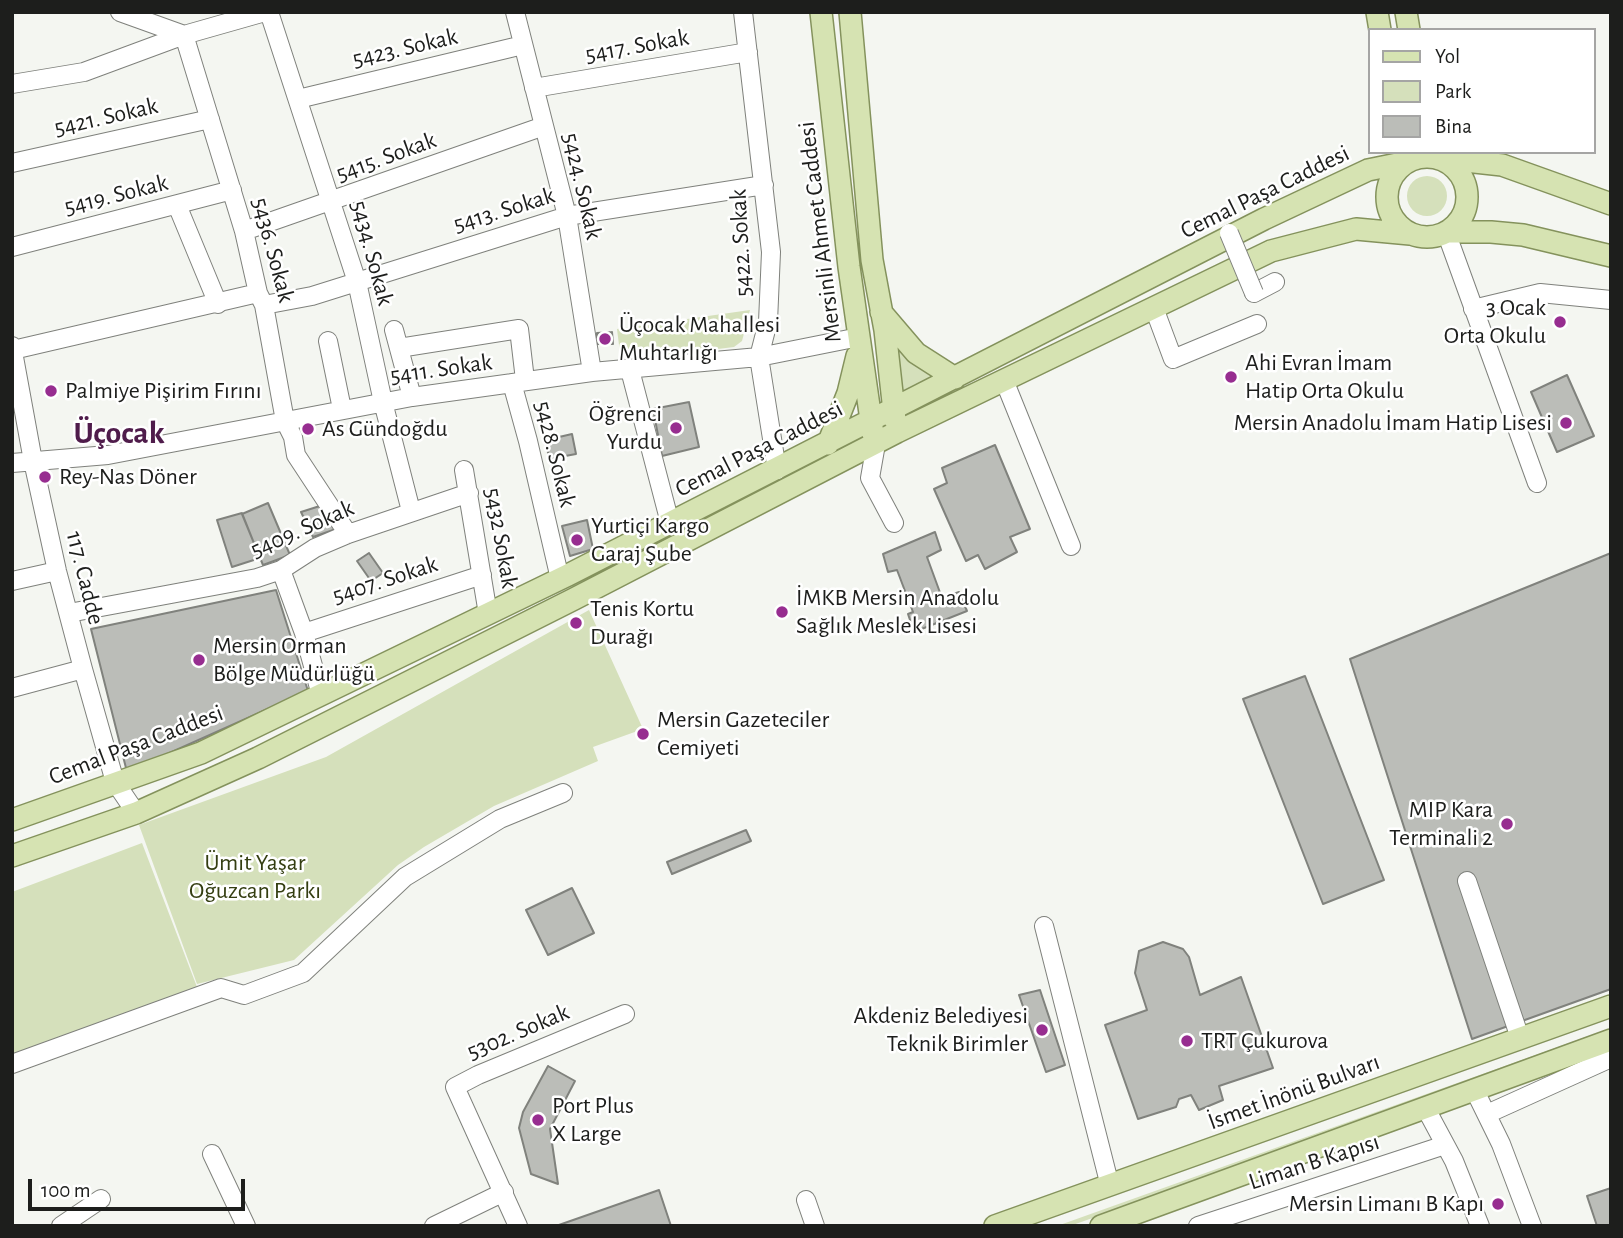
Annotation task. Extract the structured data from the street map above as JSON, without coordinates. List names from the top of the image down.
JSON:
{
  "streets": {
    "main road": ["Cemal Paşa Caddesi", "Mersinli Ahmet Caddesi", "İsmet İnönü Bulvarı"],
    "street": [
      "5417. Sokak",
      "5423. Sokak",
      "5421. Sokak",
      "5415. Sokak",
      "5424. Sokak",
      "5419. Sokak",
      "5413. Sokak",
      "5422. Sokak",
      "5436. Sokak",
      "5434. Sokak",
      "5411. Sokak",
      "5428. Sokak",
      "5409. Sokak",
      "5432 Sokak",
      "117. Cadde",
      "5407. Sokak",
      "5302. Sokak",
      "Liman B Kapısı"
    ]
  },
  "crossings": [
    ["5417. Sokak", "5424. Sokak"],
    ["5417. Sokak", "5422. Sokak"],
    ["5423. Sokak", "5424. Sokak"],
    ["5423. Sokak", "5434. Sokak"],
    ["5421. Sokak", "5436. Sokak"],
    ["5415. Sokak", "5424. Sokak"],
    ["5415. Sokak", "5436. Sokak"],
    ["5415. Sokak", "5434. Sokak"],
    ["5424. Sokak", "5413. Sokak"],
    ["5424. Sokak", "5411. Sokak"],
    ["Cemal Paşa Caddesi", "Mersinli Ahmet Caddesi"],
    ["Cemal Paşa Caddesi", "5422. Sokak"],
    ["Cemal Paşa Caddesi", "5428. Sokak"],
    ["Cemal Paşa Caddesi", "5432 Sokak"],
    ["Cemal Paşa Caddesi", "117. Cadde"],
    ["5419. Sokak", "5436. Sokak"],
    ["5413. Sokak", "5422. Sokak"],
    ["5413. Sokak", "5436. Sokak"],
    ["5413. Sokak", "5434. Sokak"],
    ["5413. Sokak", "117. Cadde"],
    ["Mersinli Ahmet Caddesi", "5411. Sokak"],
    ["5422. Sokak", "5411. Sokak"],
    ["5436. Sokak", "5411. Sokak"],
    ["5436. Sokak", "5409. Sokak"],
    ["5434. Sokak", "5411. Sokak"],
    ["5434. Sokak", "5409. Sokak"],
    ["5411. Sokak", "5428. Sokak"],
    ["5411. Sokak", "117. Cadde"],
    ["5409. Sokak", "5432 Sokak"],
    ["5409. Sokak", "117. Cadde"],
    ["5432 Sokak", "5407. Sokak"]
  ],
  "districts": ["Üçocak"],
  "parks": ["Ümit Yaşar Oğuzcan Parkı"],
  "places": [
    "3 Ocak Orta Okulu",
    "Üçocak Mahallesi Muhtarlığı",
    "Ahi Evran İmam Hatip Orta Okulu",
    "Palmiye Pişirim Fırını",
    "Mersin Anadolu İmam Hatip Lisesi",
    "Öğrenci Yurdu",
    "As Gündoğdu",
    "Rey-Nas Döner",
    "Yurtiçi Kargo Garaj Şube",
    "İMKB Mersin Anadolu Sağlık Meslek Lisesi",
    "Tenis Kortu Durağı",
    "Mersin Orman Bölge Müdürlüğü",
    "Mersin Gazeteciler Cemiyeti",
    "MIP Kara Terminali 2",
    "Akdeniz Belediyesi Teknik Birimler",
    "TRT Çukurova",
    "Port Plus X Large",
    "Mersin Limanı B Kapı"
  ],
  "legend": ["Yol", "Park", "Bina"],
  "scale_bar": "100 m"
}
